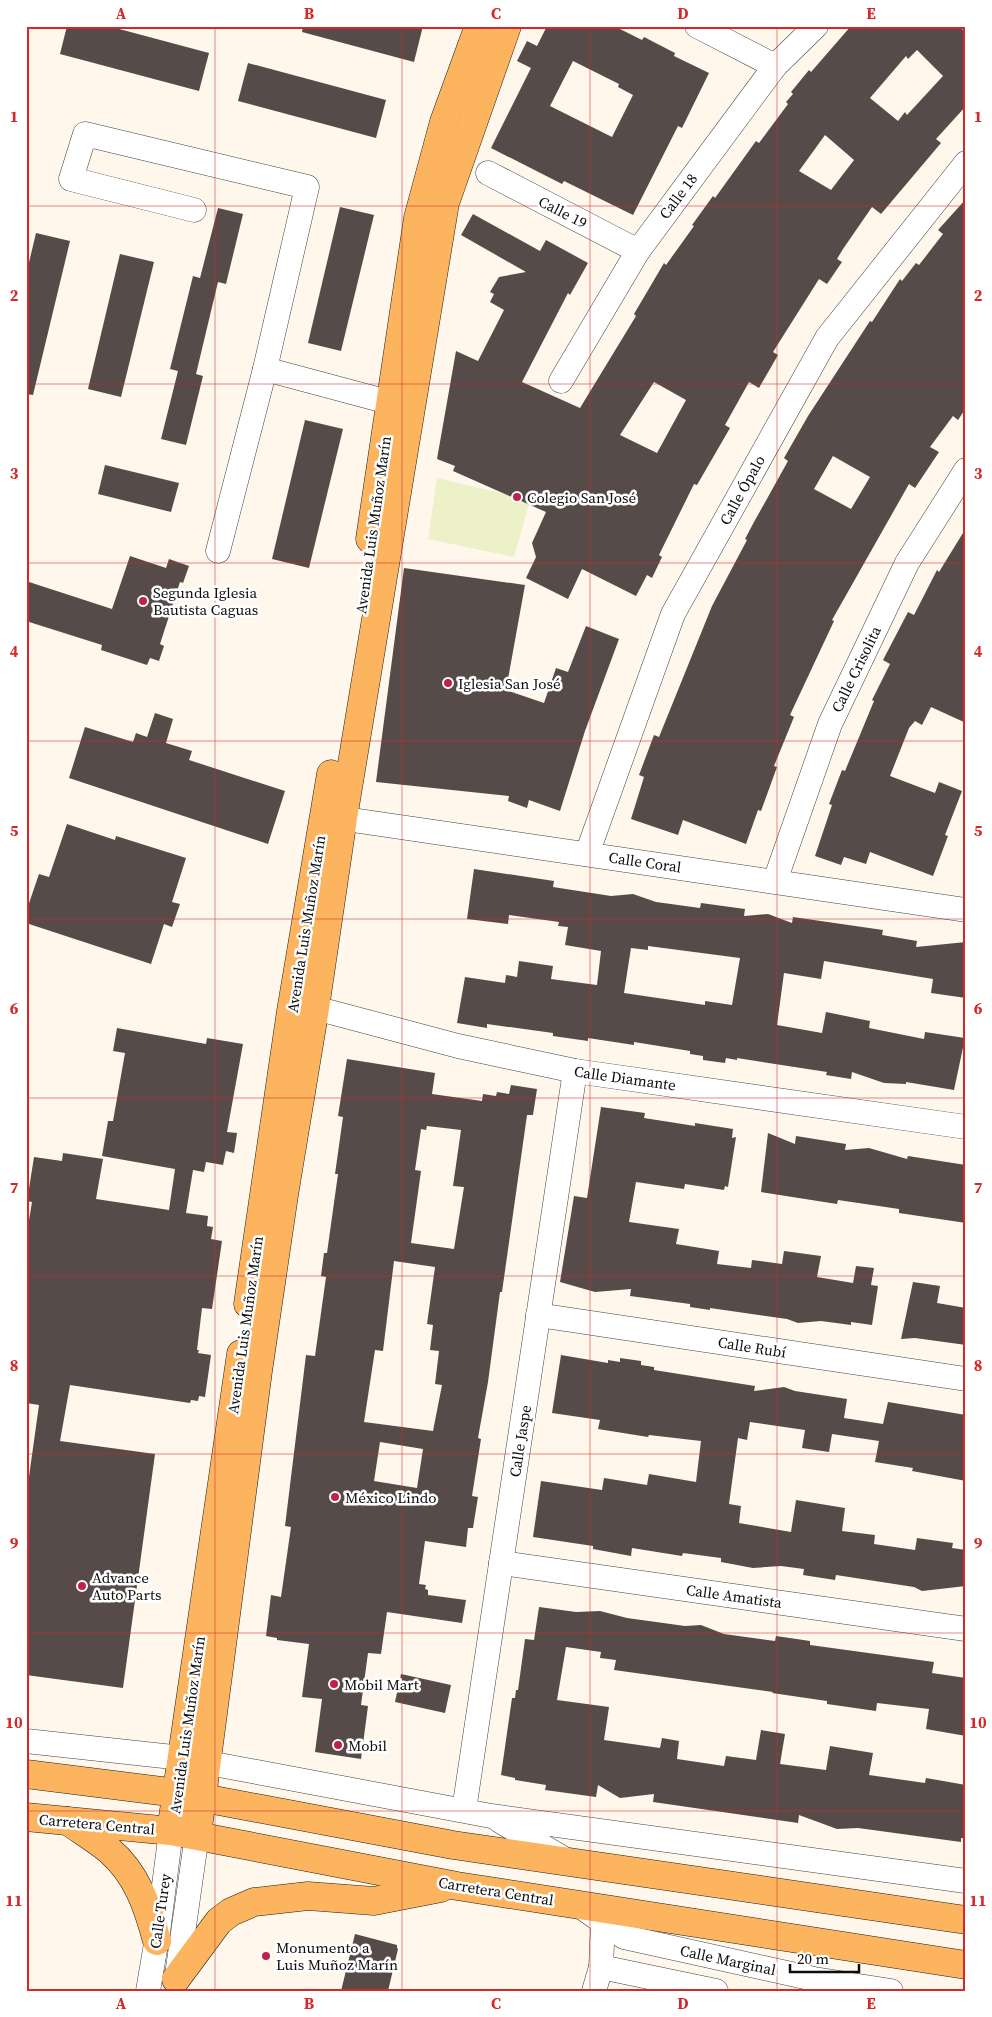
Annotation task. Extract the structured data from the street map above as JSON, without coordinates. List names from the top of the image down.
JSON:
{
  "streets": {
    "main road": ["Avenida Luis Muñoz Marín", "Carretera Central"],
    "street": [
      "Calle 18",
      "Calle 19",
      "Calle Ópalo",
      "Calle Crisolita",
      "Calle Coral",
      "Calle Diamante",
      "Calle Rubí",
      "Calle Jaspe",
      "Calle Amatista",
      "Calle Turey",
      "Calle Marginal"
    ]
  },
  "crossings": [
    ["Calle 18", "Calle 19"],
    ["Calle Ópalo", "Calle Coral"],
    ["Avenida Luis Muñoz Marín", "Calle Coral"],
    ["Avenida Luis Muñoz Marín", "Calle Diamante"],
    ["Avenida Luis Muñoz Marín", "Carretera Central"],
    ["Avenida Luis Muñoz Marín", "Calle Turey"],
    ["Calle Crisolita", "Calle Coral"],
    ["Calle Diamante", "Calle Jaspe"],
    ["Calle Rubí", "Calle Jaspe"],
    ["Calle Jaspe", "Calle Amatista"],
    ["Carretera Central", "Calle Turey"],
    ["Carretera Central", "Calle Marginal"]
  ],
  "places": [
    "Colegio San José",
    "Segunda Iglesia Bautista Caguas",
    "Iglesia San José",
    "México Lindo",
    "Advance Auto Parts",
    "Mobil Mart",
    "Mobil",
    "Monumento a Luis Muñoz Marín"
  ],
  "scale_bar": "20 m",
  "grid": {
    "columns": [
      "A",
      "B",
      "C",
      "D",
      "E"
    ],
    "rows": [
      "1",
      "2",
      "3",
      "4",
      "5",
      "6",
      "7",
      "8",
      "9",
      "10",
      "11"
    ]
  }
}
